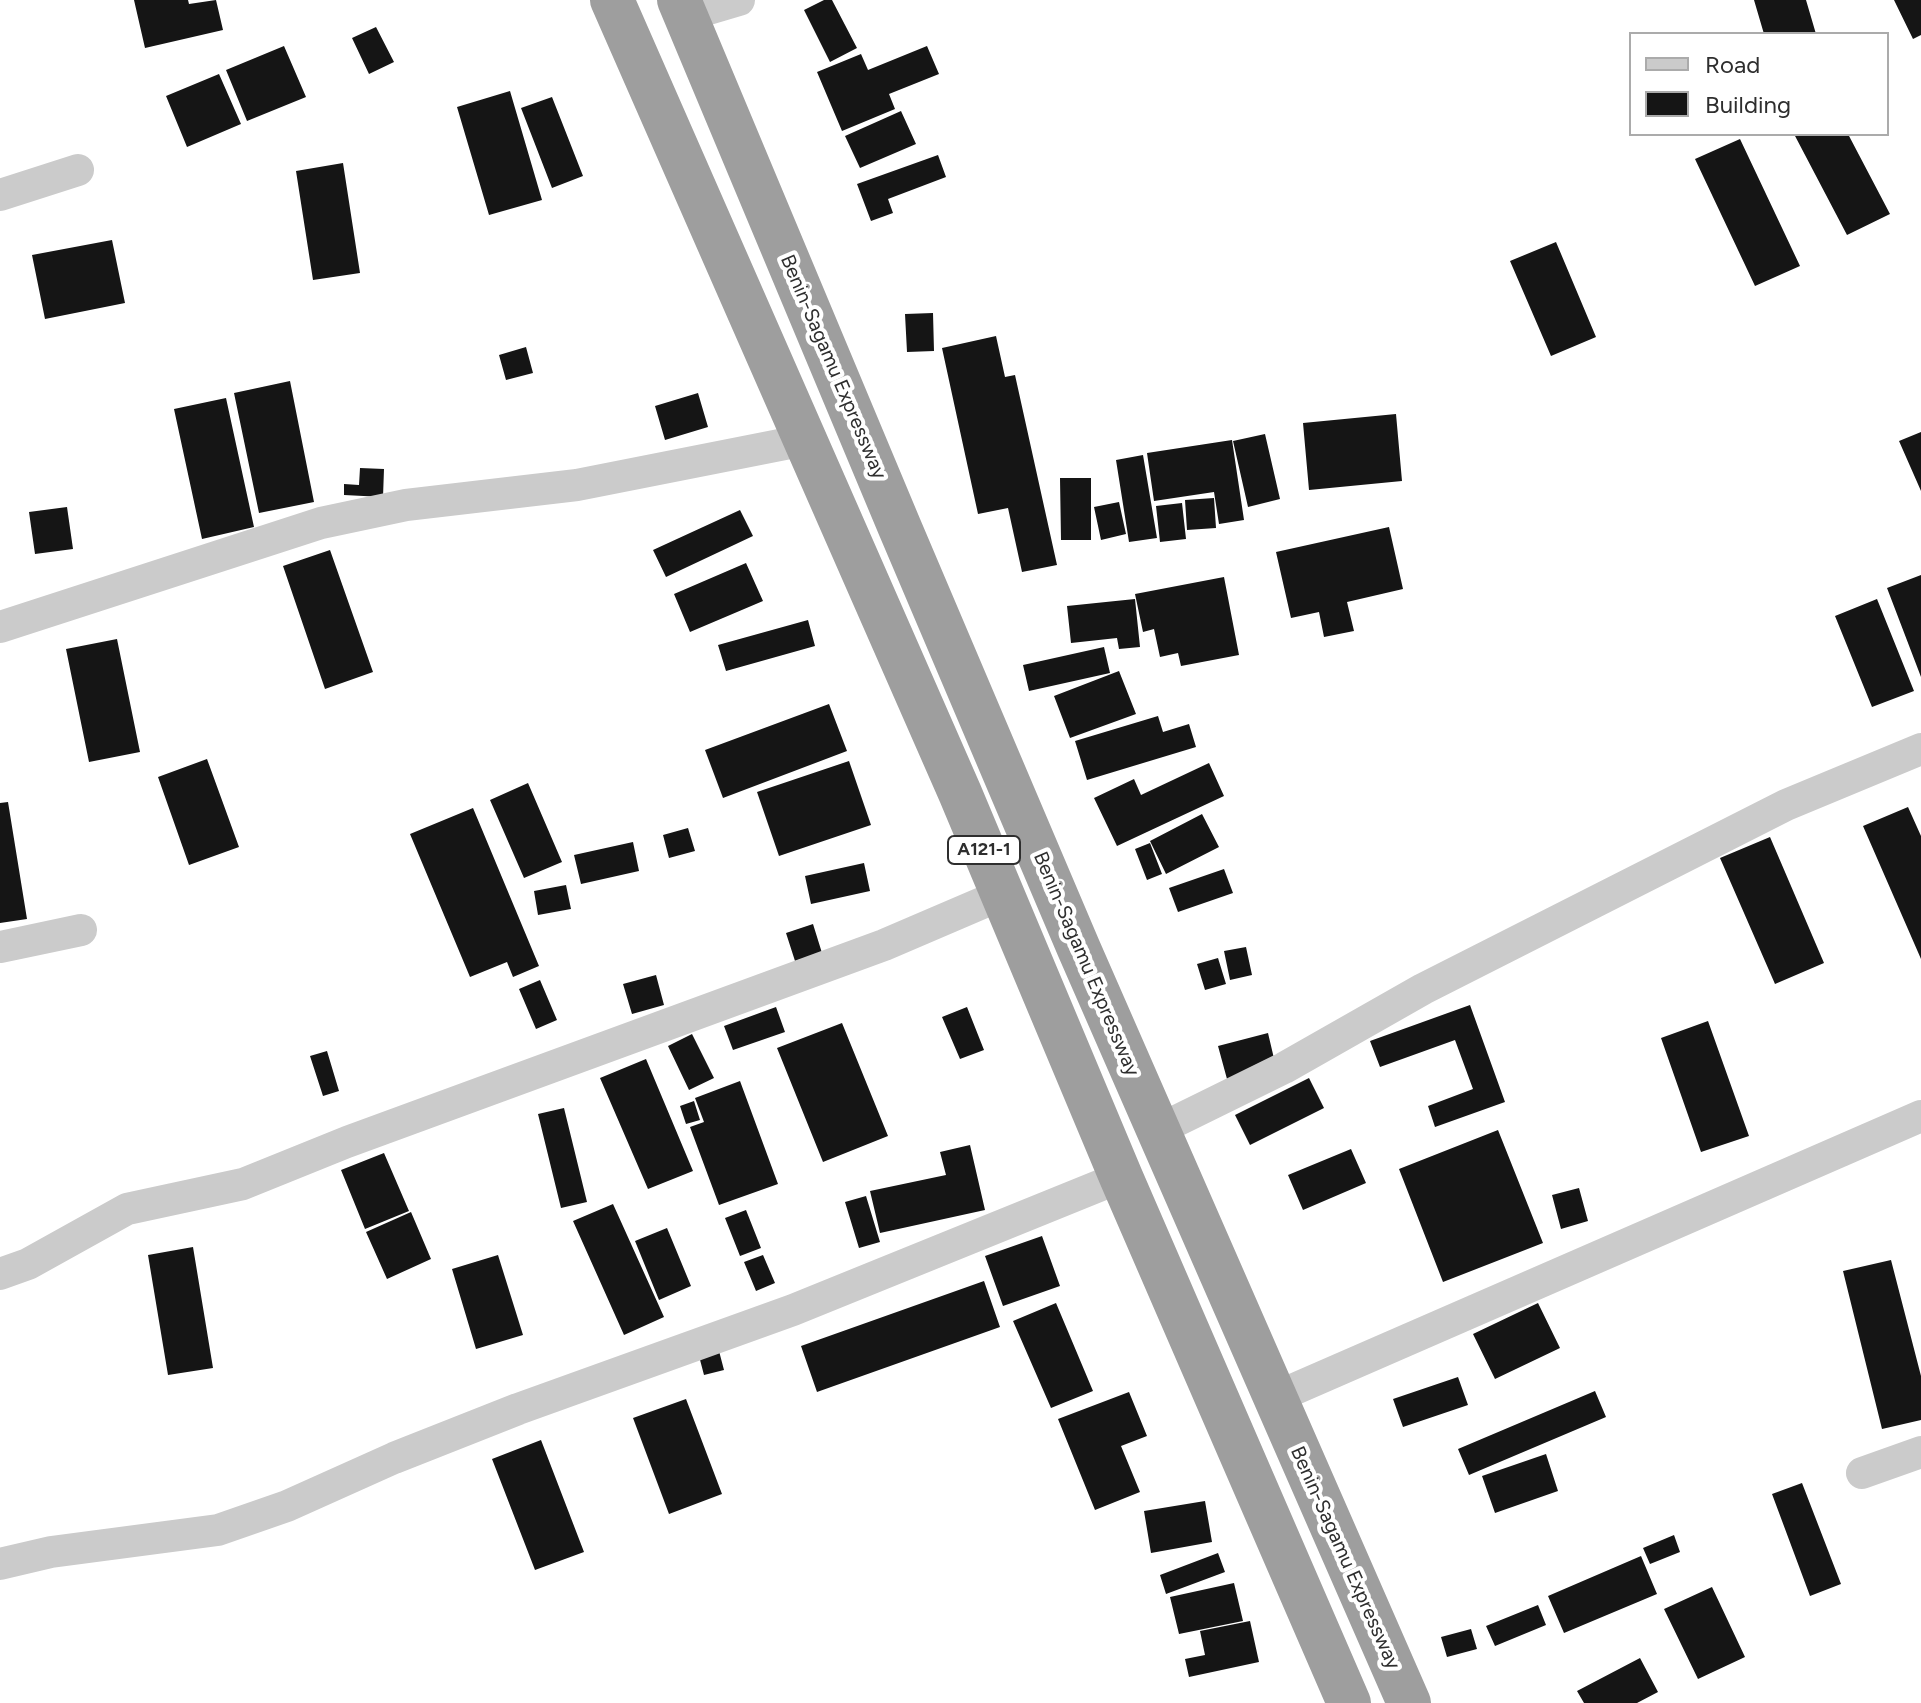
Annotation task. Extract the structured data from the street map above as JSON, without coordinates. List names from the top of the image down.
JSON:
{
  "streets": {
    "highway": ["Benin-Sagamu Expressway", "A121-1"]
  },
  "legend": ["Road", "Building"]
}
